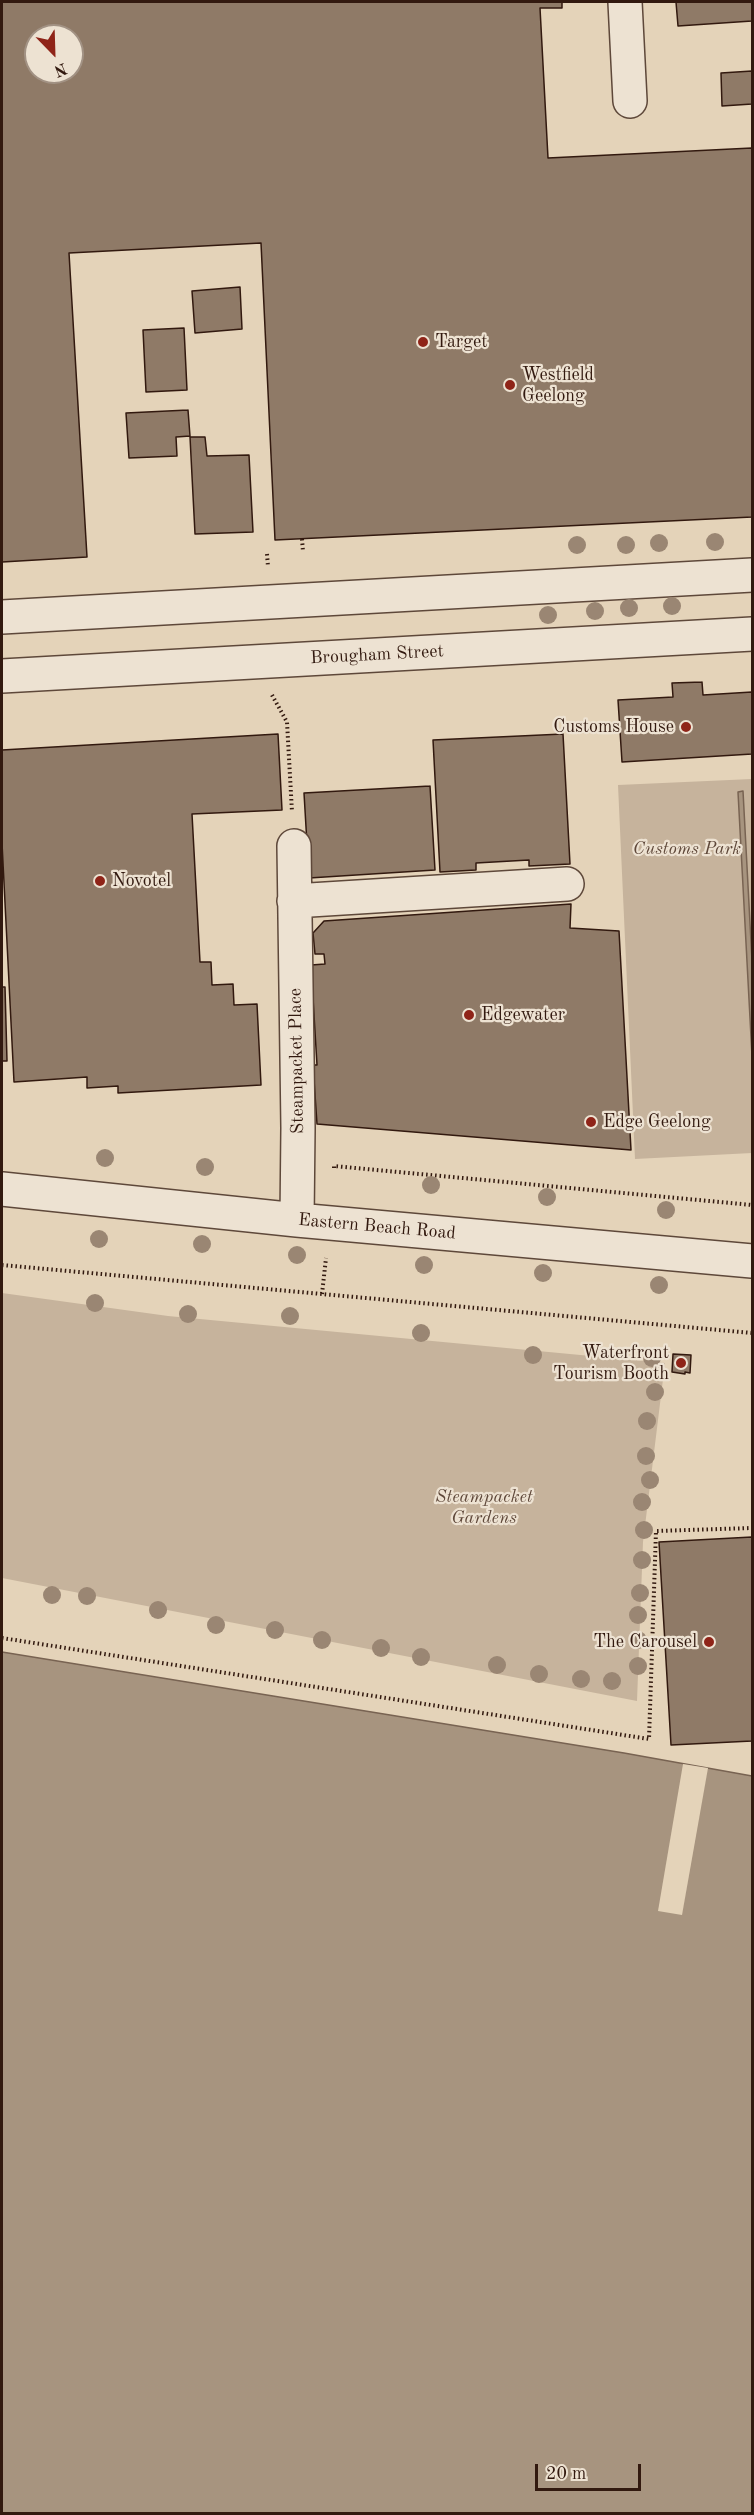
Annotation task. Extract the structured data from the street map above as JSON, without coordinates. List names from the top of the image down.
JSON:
{
  "streets": {
    "street": ["Brougham Street", "Steampacket Place", "Eastern Beach Road"]
  },
  "crossings": [
    ["Steampacket Place", "Eastern Beach Road"]
  ],
  "parks": ["Customs Park", "Steampacket Gardens"],
  "places": [
    "Target",
    "Westfield Geelong",
    "Customs House",
    "Novotel",
    "Edgewater",
    "Edge Geelong",
    "Waterfront Tourism Booth",
    "The Carousel"
  ],
  "scale_bar": "20 m",
  "north": "bottom right"
}
